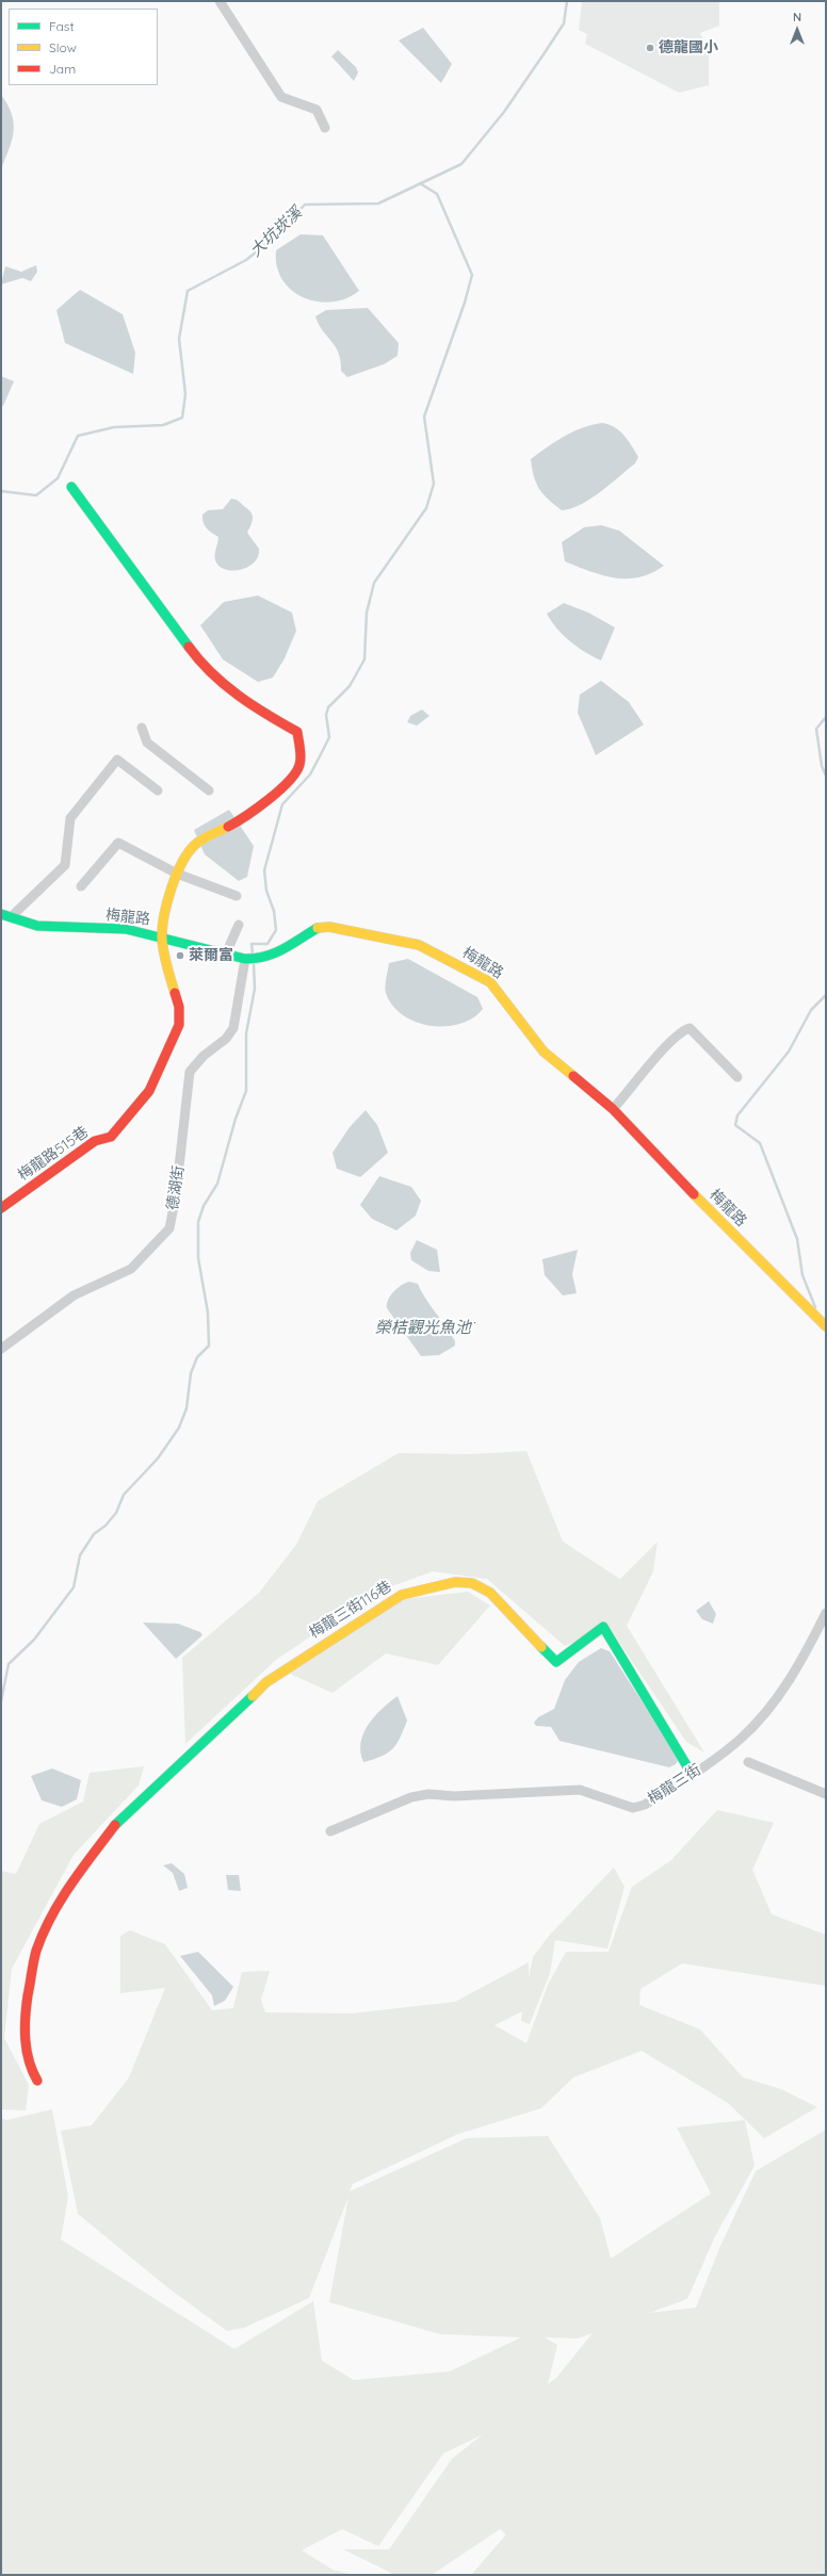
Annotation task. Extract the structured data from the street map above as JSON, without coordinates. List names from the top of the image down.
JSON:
{
  "streets": {
    "street": [
      "梅龍路",
      "梅龍路515巷",
      "德湖街",
      "梅龍三街116巷",
      "梅龍三街"
    ]
  },
  "crossings": [
    ["梅龍路", "梅龍路515巷"],
    ["梅龍路", "德湖街"],
    ["梅龍三街116巷", "梅龍三街"]
  ],
  "water": ["大坑崁溪", "榮桔觀光魚池˙"],
  "places": ["德龍國小", "萊爾富"],
  "legend": ["Fast", "Slow", "Jam"],
  "north": "top"
}
